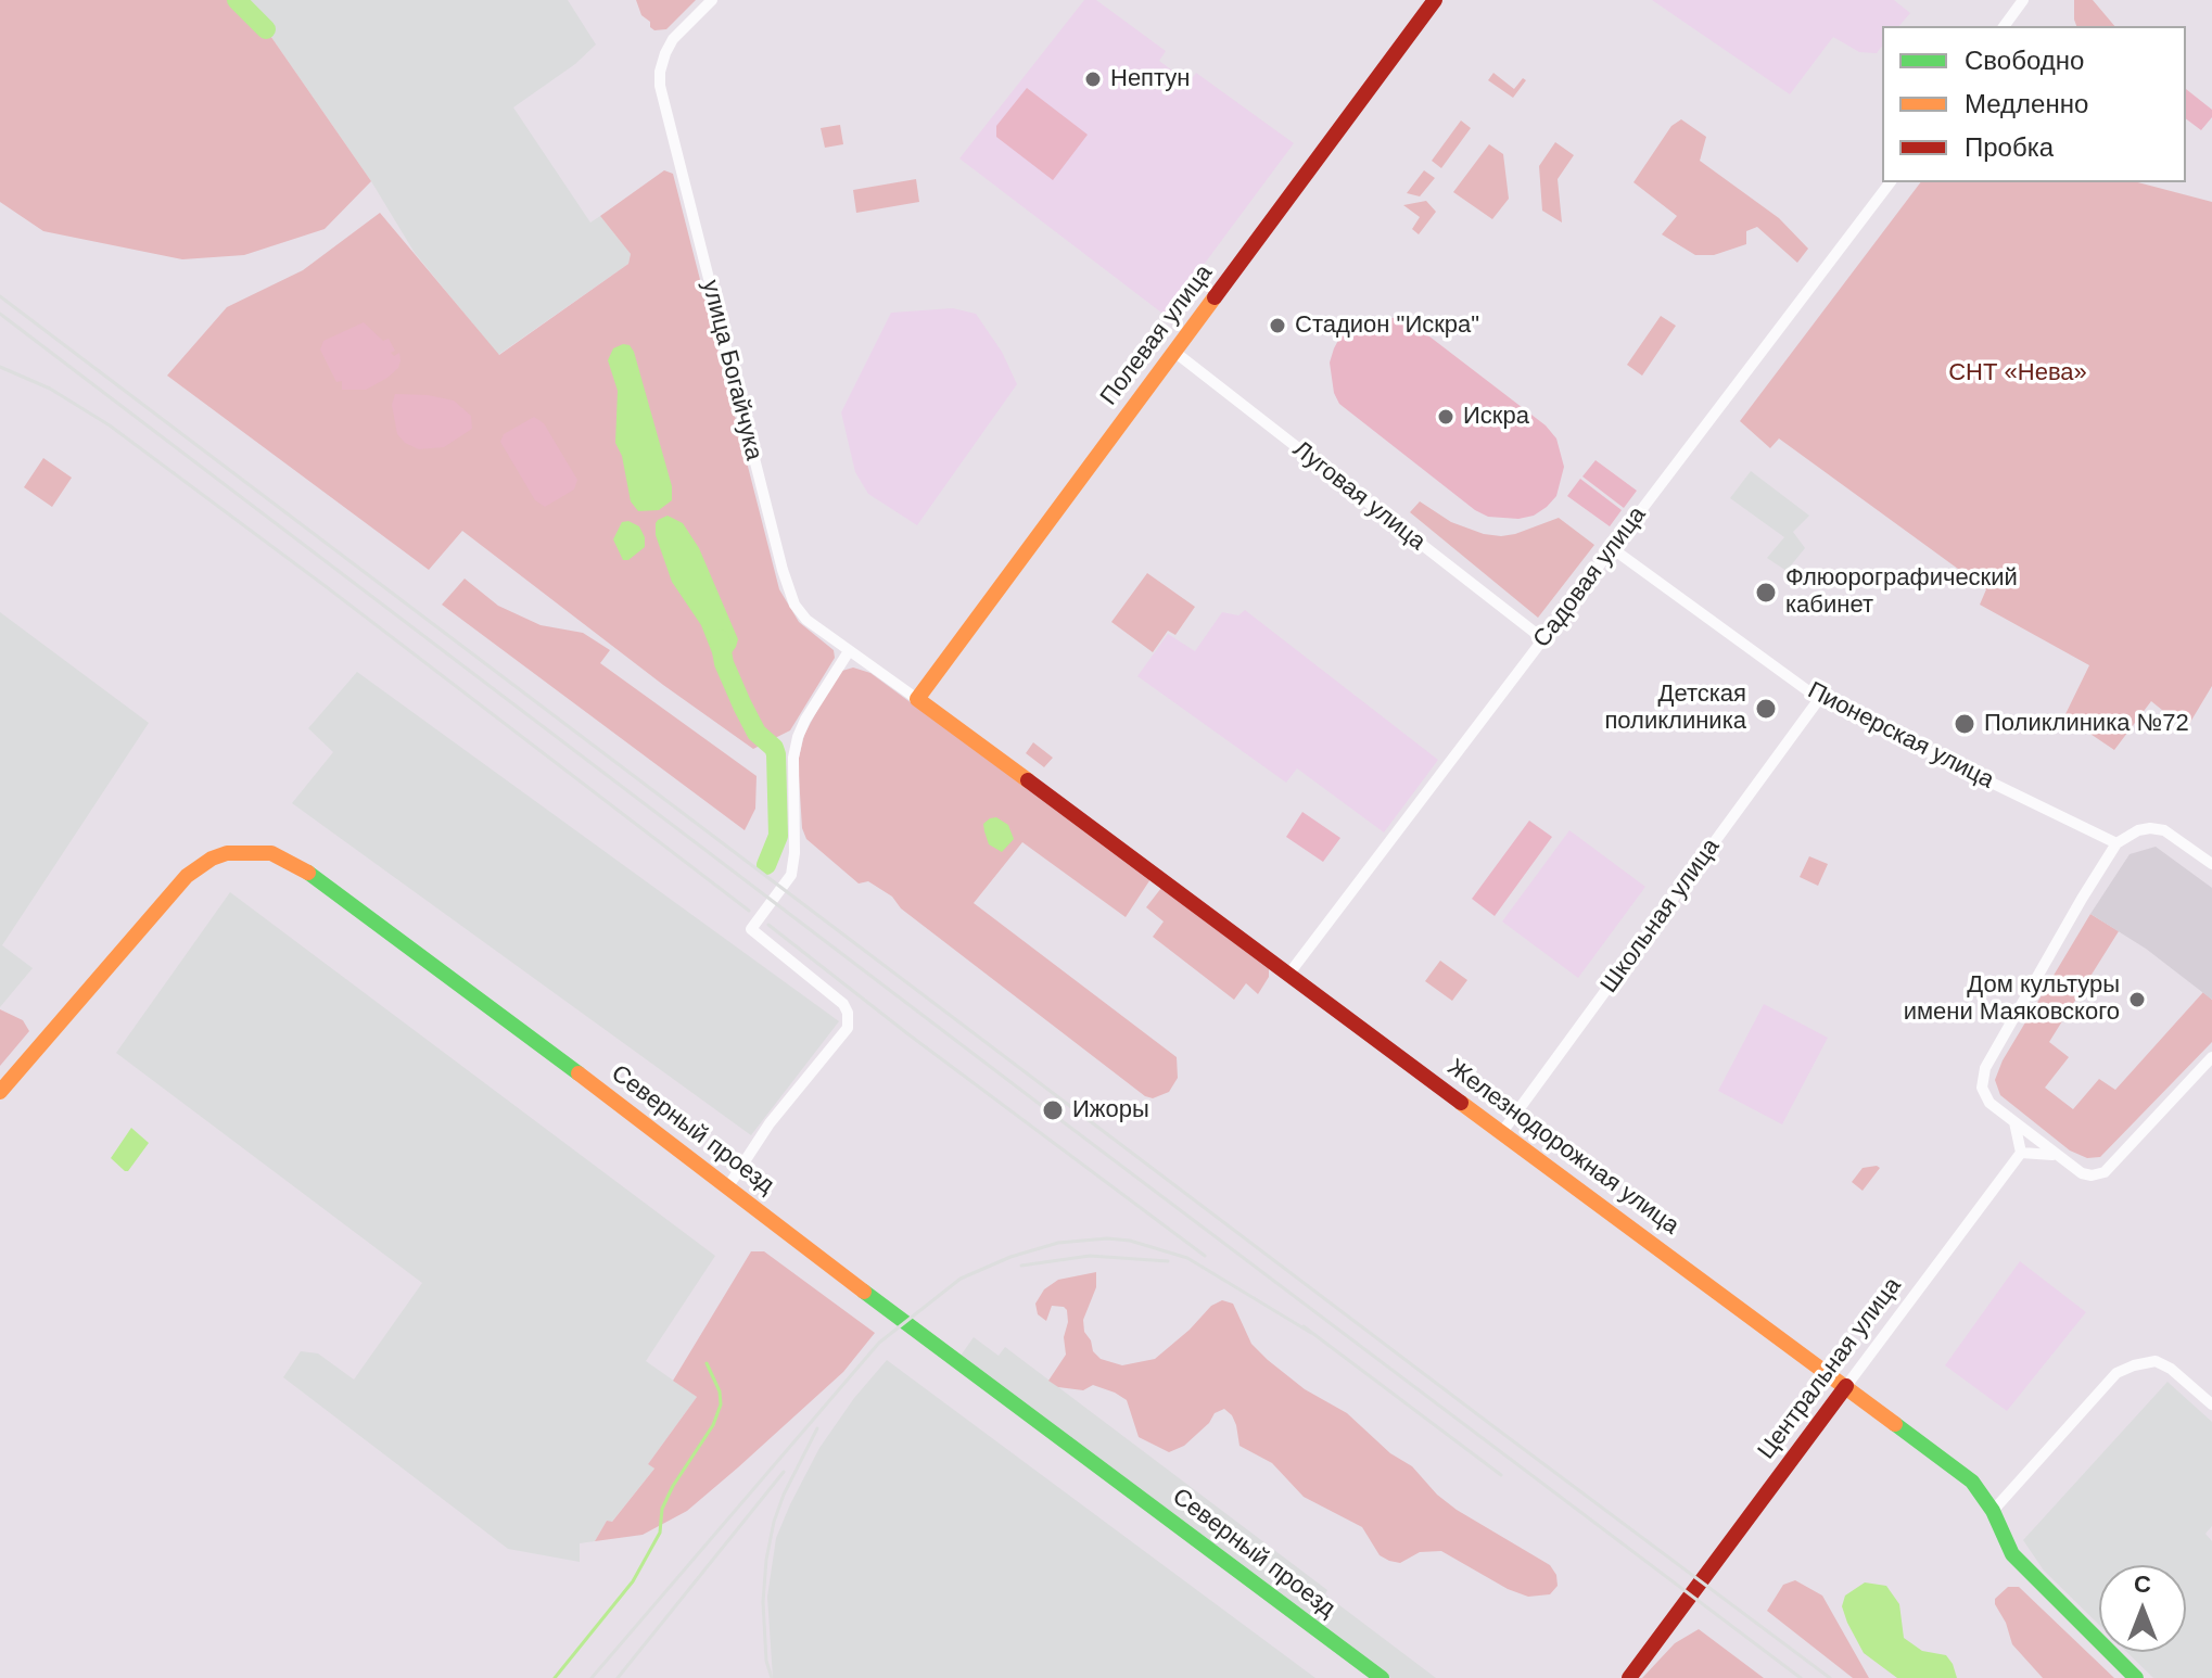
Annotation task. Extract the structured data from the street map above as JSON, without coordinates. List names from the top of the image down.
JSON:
{
  "streets": {
    "street": [
      "Полевая улица",
      "улица Богайчука",
      "Луговая улица",
      "Садовая улица",
      "Пионерская улица",
      "Школьная улица",
      "Северный проезд",
      "Железнодорожная улица",
      "Центральная улица"
    ]
  },
  "crossings": [
    ["Полевая улица", "улица Богайчука"],
    ["Полевая улица", "Луговая улица"],
    ["Полевая улица", "Железнодорожная улица"],
    ["улица Богайчука", "Железнодорожная улица"],
    ["Луговая улица", "Садовая улица"],
    ["Садовая улица", "Пионерская улица"],
    ["Садовая улица", "Железнодорожная улица"],
    ["Пионерская улица", "Школьная улица"],
    ["Школьная улица", "Железнодорожная улица"],
    ["Железнодорожная улица", "Центральная улица"]
  ],
  "parks": ["СНТ «Нева»"],
  "places": [
    "Нептун",
    "Стадион \"Искра\"",
    "Искра",
    "Флюорографический кабинет",
    "Детская поликлиника",
    "Поликлиника №72",
    "Дом культуры имени Маяковского",
    "Ижоры"
  ],
  "legend": ["Свободно", "Медленно", "Пробка"],
  "north": "top"
}
